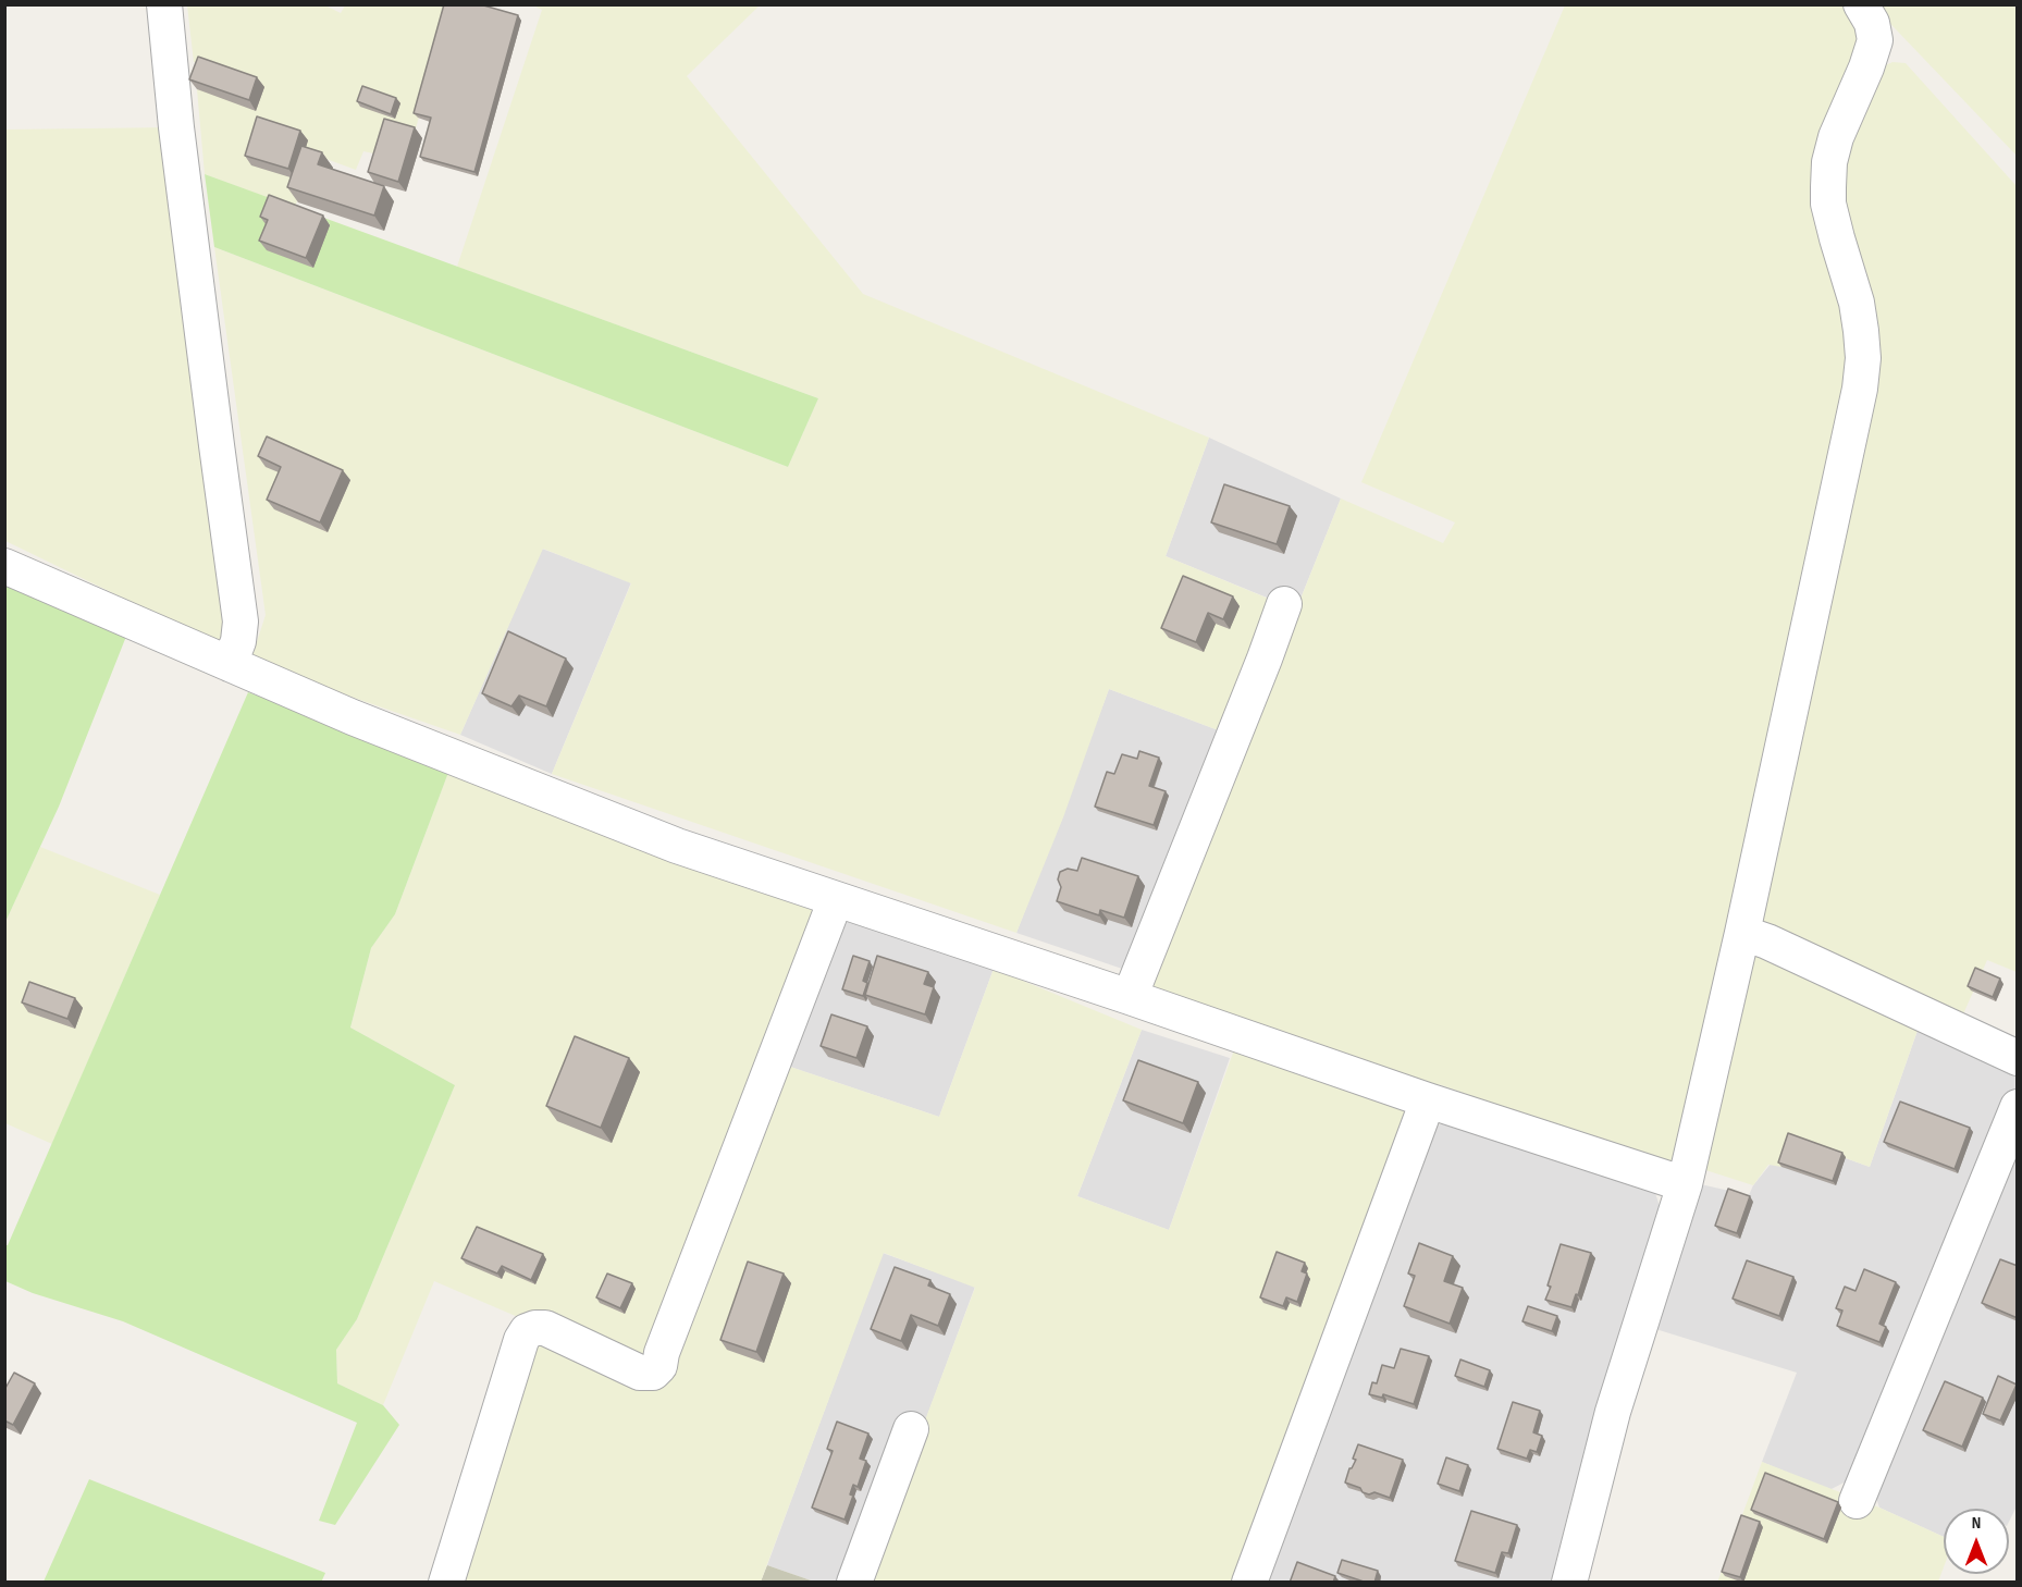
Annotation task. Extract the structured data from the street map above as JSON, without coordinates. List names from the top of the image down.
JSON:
{
  "north": "top"
}
